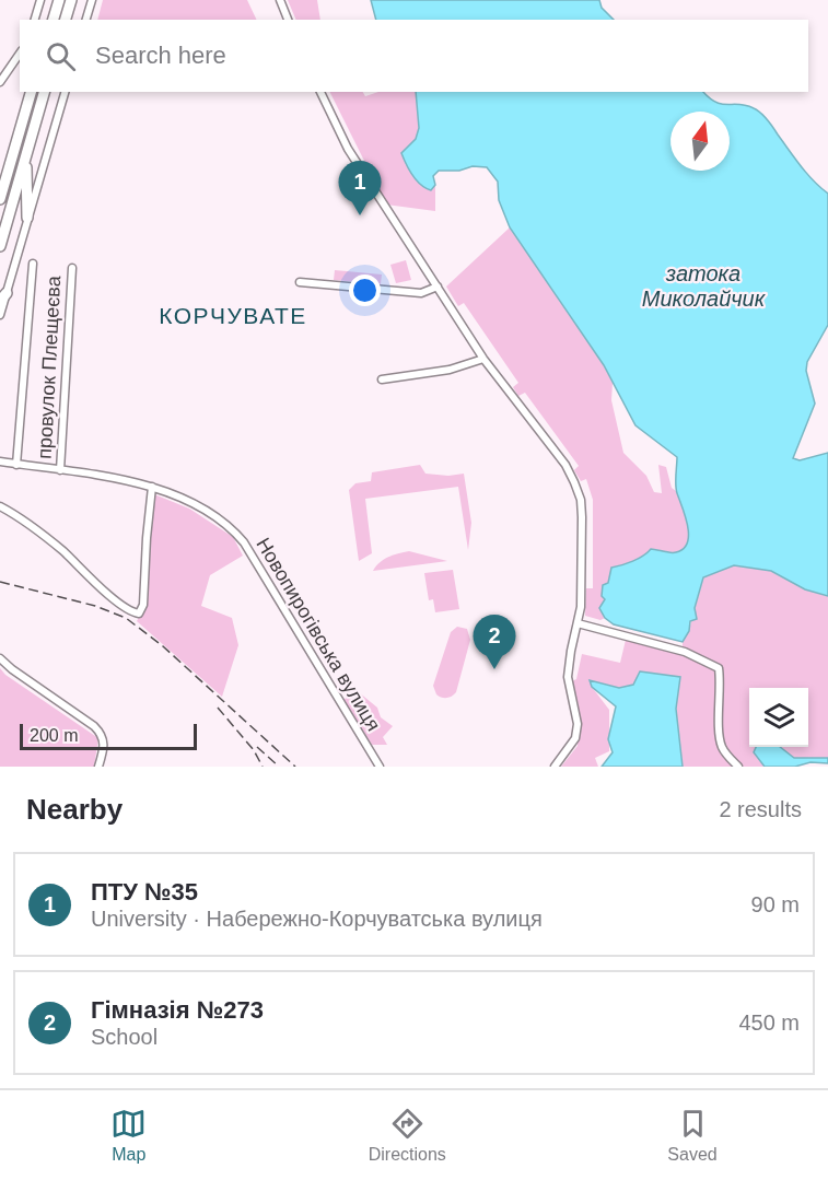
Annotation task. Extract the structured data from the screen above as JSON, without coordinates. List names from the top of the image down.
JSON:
{
  "streets": {
    "street": ["провулок Плещеєва", "Новопирогівська вулиця"]
  },
  "crossings": [
    ["провулок Плещеєва", "Новопирогівська вулиця"]
  ],
  "districts": ["КОРЧУВАТЕ"],
  "water": ["затока Миколайчик"],
  "scale_bar": "200 m",
  "north": "top",
  "page": {
    "search": "Search here",
    "pins": ["1", "2"],
    "scale": "200 m",
    "heading": ["Nearby", "2 results"],
    "list": [
      {
        "mark": "1",
        "name": "ПТУ №35",
        "note": "University · Набережно-Корчуватська вулиця",
        "value": "90 m"
      },
      {
        "mark": "2",
        "name": "Гімназія №273",
        "note": "School",
        "value": "450 m"
      }
    ],
    "nav": ["Map", "Directions", "Saved"]
  }
}
